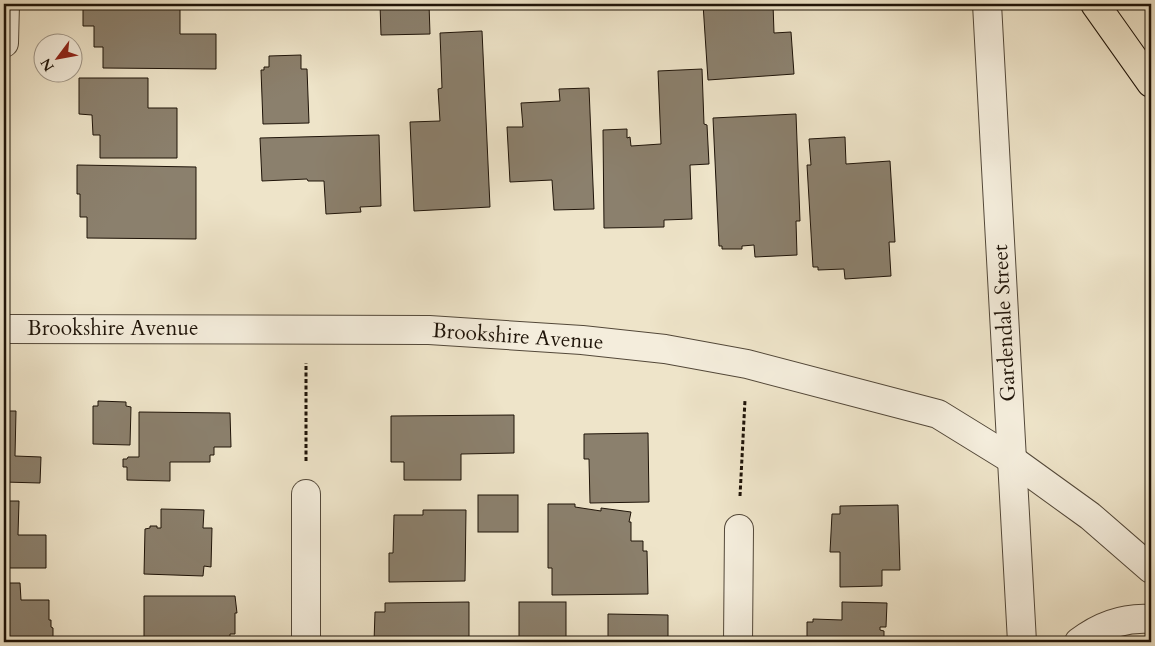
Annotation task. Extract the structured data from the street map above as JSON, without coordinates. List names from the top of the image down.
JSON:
{
  "streets": {
    "street": ["Gardendale Street", "Brookshire Avenue"]
  },
  "crossings": [
    ["Gardendale Street", "Brookshire Avenue"]
  ],
  "north": "bottom left"
}
